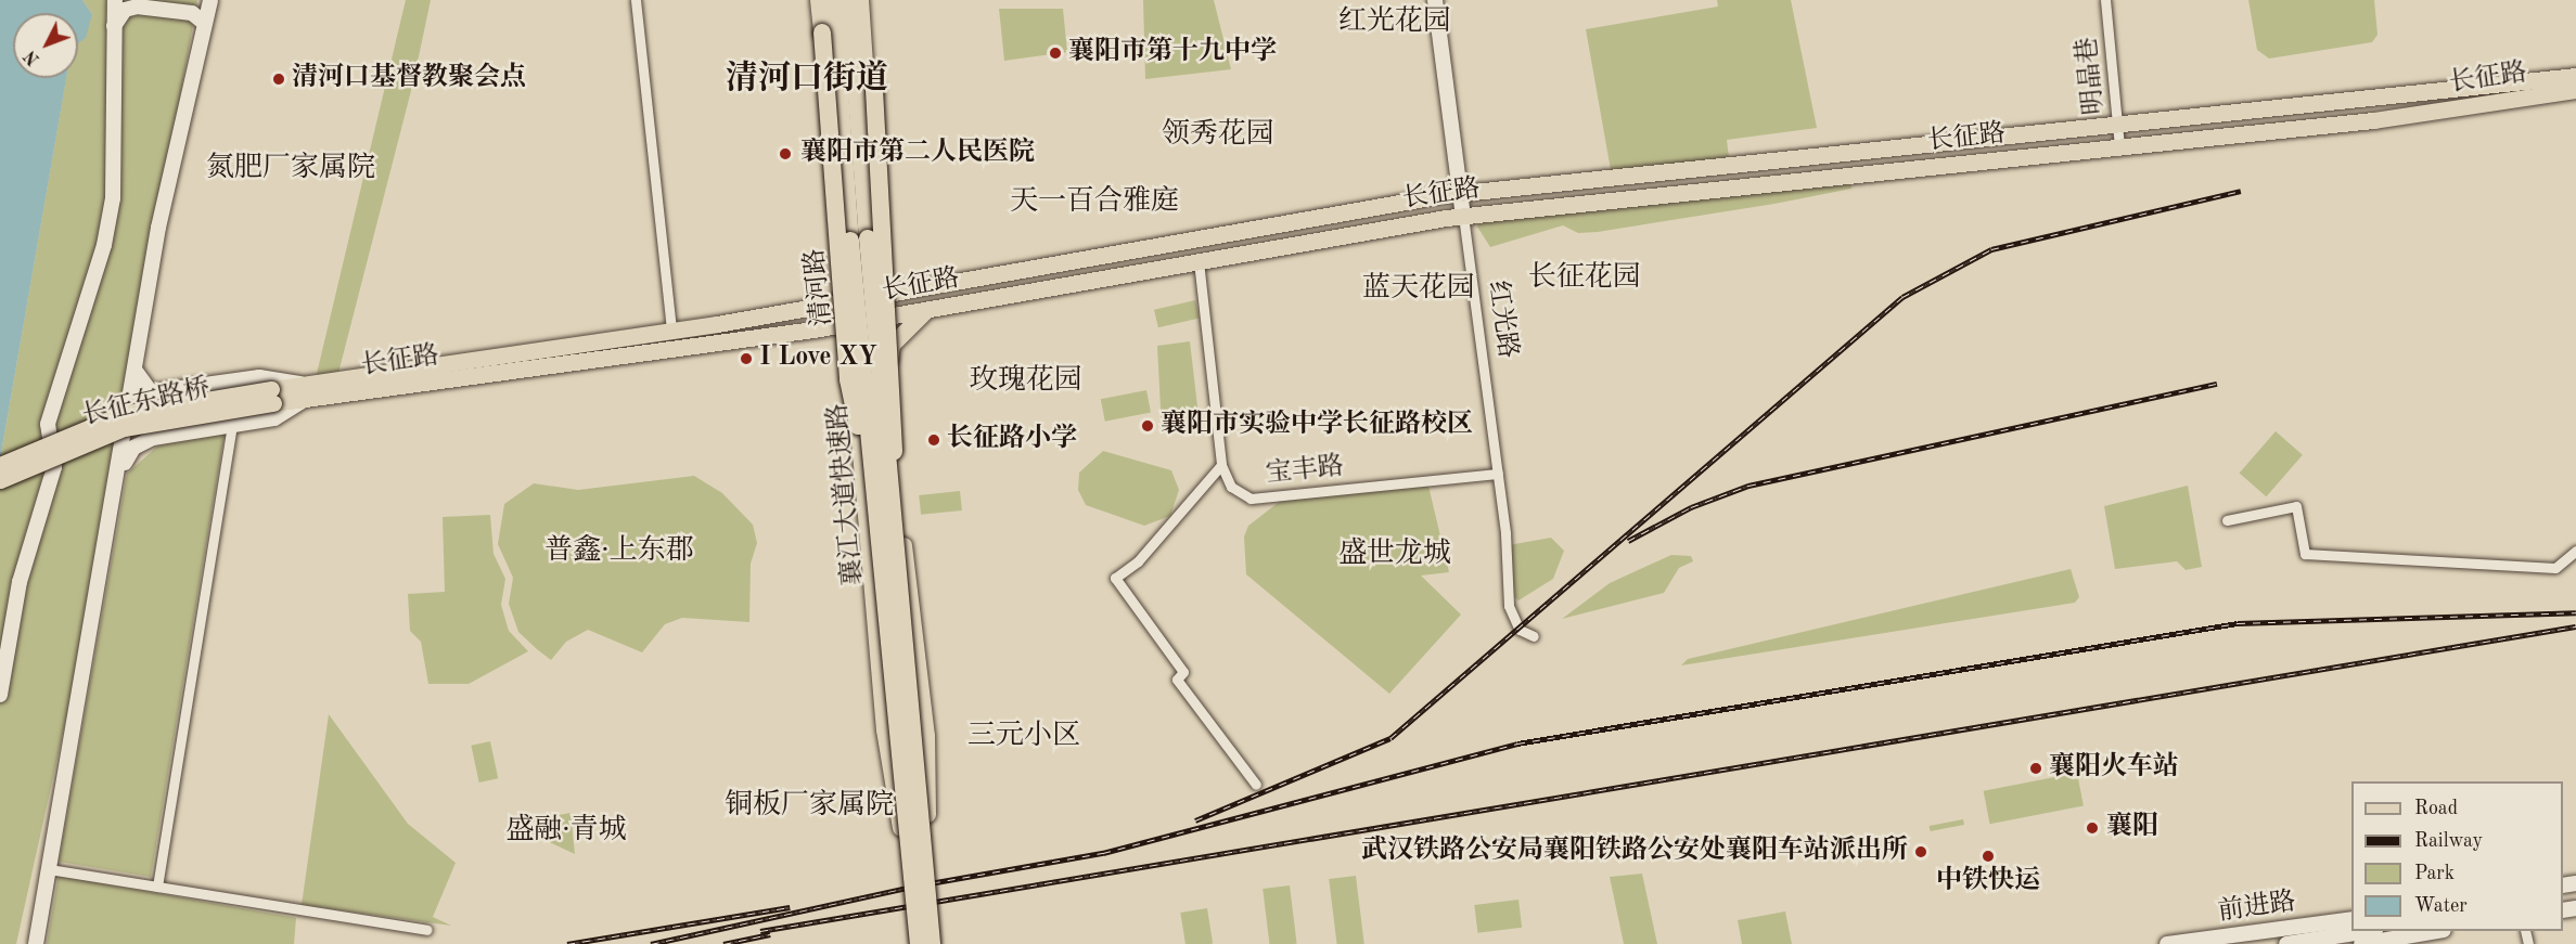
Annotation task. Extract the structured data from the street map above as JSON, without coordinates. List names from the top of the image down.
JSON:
{
  "streets": {
    "highway": ["襄江大道快速路"],
    "main road": ["长征路", "清河路", "长征东路桥"],
    "street": [
      "明晶巷",
      "红光路",
      "宝丰路",
      "前进路"
    ]
  },
  "crossings": [
    ["明晶巷", "长征路"],
    ["长征路", "清河路"],
    ["长征路", "红光路"],
    ["长征路", "宝丰路"],
    ["红光路", "宝丰路"]
  ],
  "districts": [
    "红光花园",
    "清河口街道",
    "领秀花园",
    "氮肥厂家属院",
    "天一百合雅庭",
    "长征花园",
    "蓝天花园",
    "玫瑰花园",
    "普鑫·上东郡",
    "盛世龙城",
    "三元小区",
    "铜板厂家属院",
    "盛融·青城"
  ],
  "places": [
    "襄阳市第十九中学",
    "清河口基督教聚会点",
    "襄阳市第二人民医院",
    "I Love XY",
    "襄阳市实验中学长征路校区",
    "长征路小学",
    "襄阳火车站",
    "襄阳",
    "武汉铁路公安局襄阳铁路公安处襄阳车站派出所",
    "中铁快运"
  ],
  "legend": [
    "Road",
    "Railway",
    "Park",
    "Water"
  ],
  "north": "bottom left"
}
